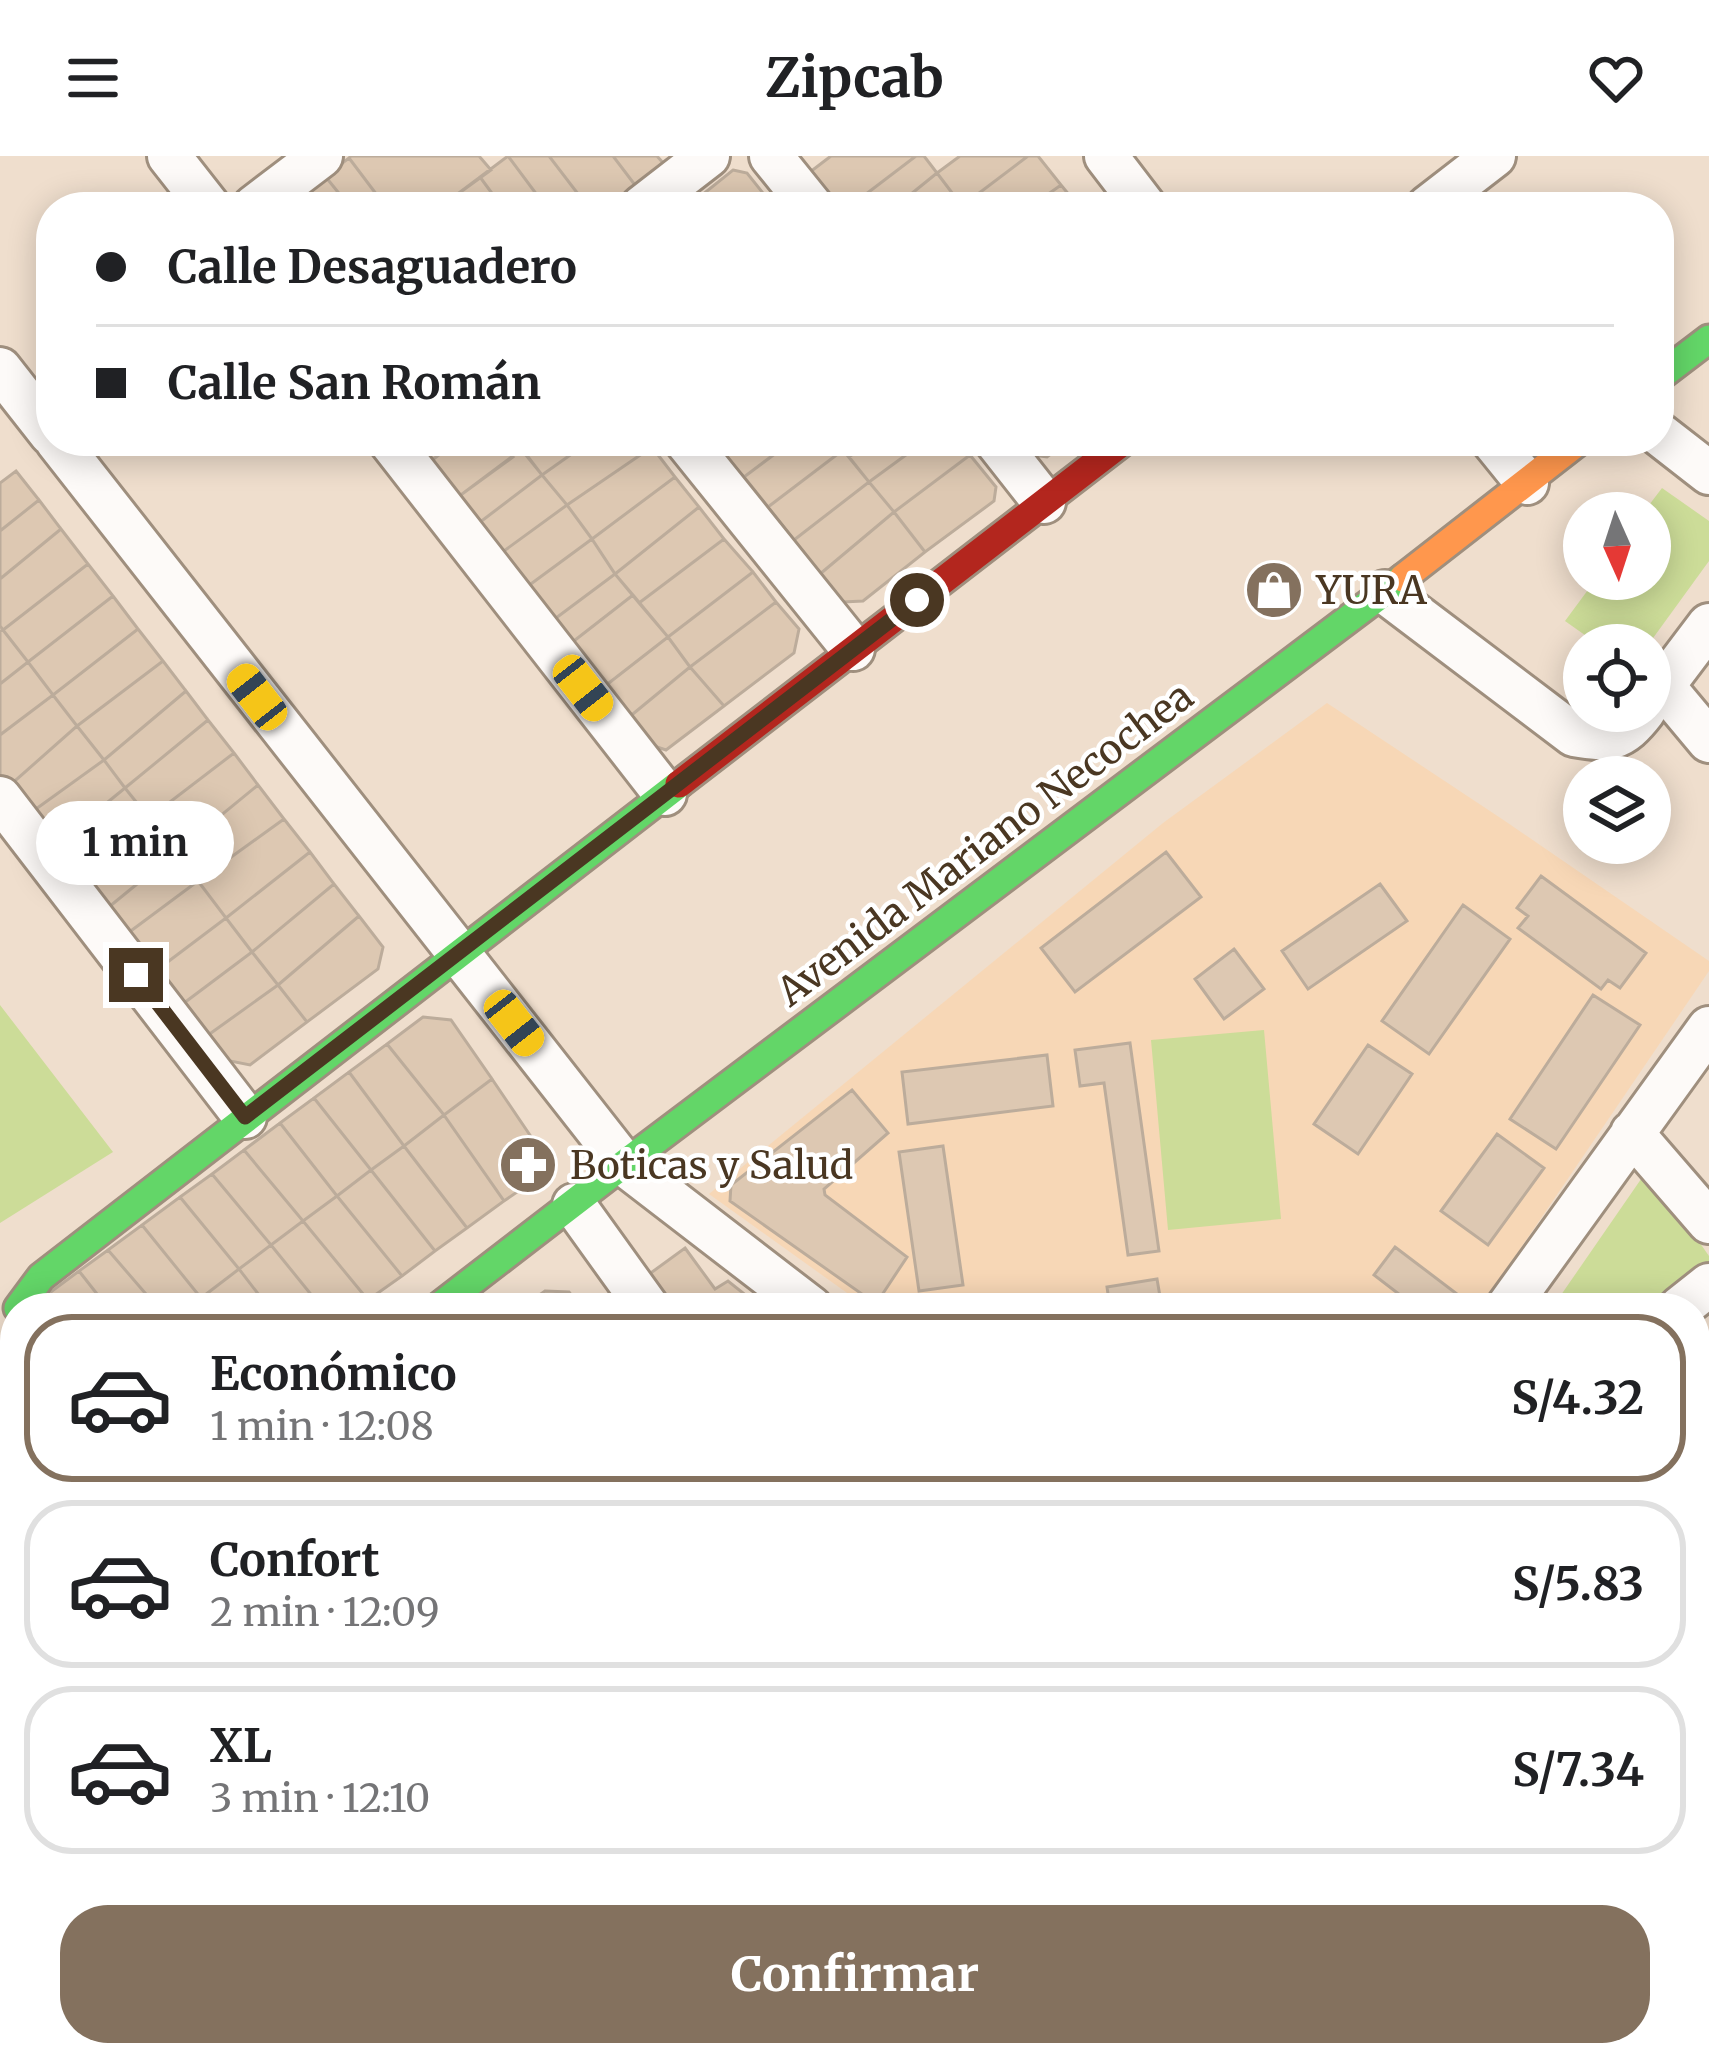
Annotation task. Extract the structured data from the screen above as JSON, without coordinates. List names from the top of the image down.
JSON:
{
  "streets": {
    "main road": ["Avenida Mariano Necochea"]
  },
  "places": {
    "shop": ["YURA"],
    "pharmacy": ["Boticas y Salud"]
  },
  "north": "bottom",
  "page": {
    "header": "Zipcab",
    "banner": ["Calle Desaguadero", "Calle San Román"],
    "bubble": "1 min",
    "list": [
      {
        "name": "Económico",
        "note": "1 min · 12:08",
        "value": "S/4.32"
      },
      {
        "name": "Confort",
        "note": "2 min · 12:09",
        "value": "S/5.83"
      },
      {
        "name": "XL",
        "note": "3 min · 12:10",
        "value": "S/7.34"
      }
    ],
    "buttons": "Confirmar"
  }
}
